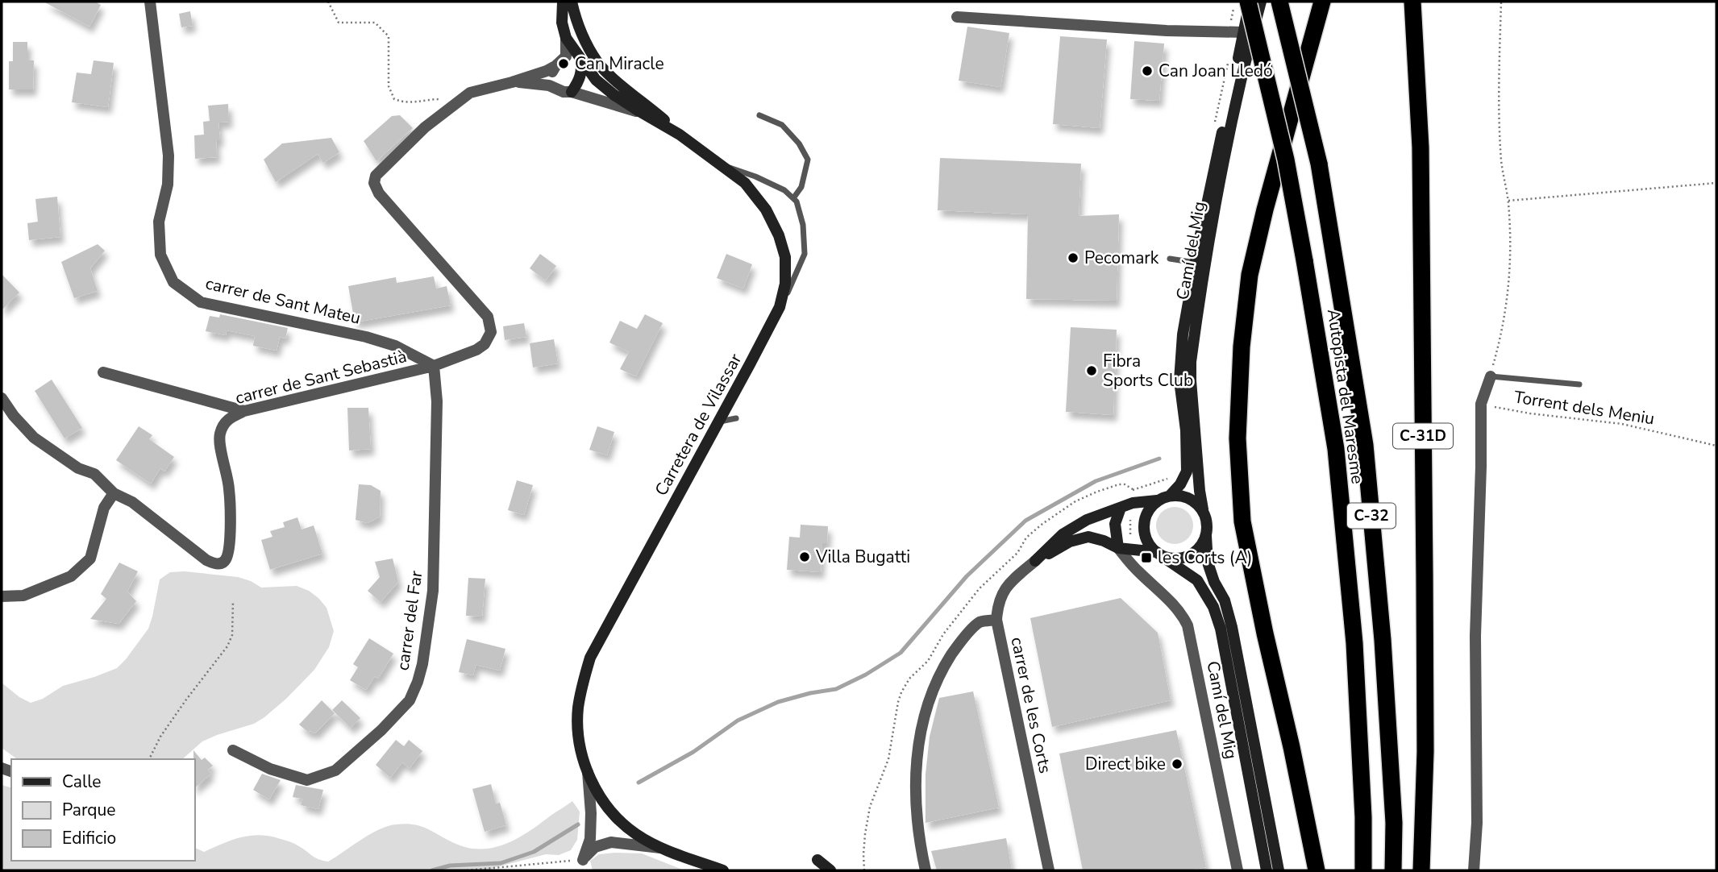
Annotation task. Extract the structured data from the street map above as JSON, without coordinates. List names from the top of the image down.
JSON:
{
  "streets": {
    "highway": ["Autopista del Maresme", "C-31D", "C-32"],
    "street": [
      "Camí del Mig",
      "carrer de Sant Mateu",
      "carrer de Sant Sebastià",
      "Carretera de Vilassar",
      "carrer del Far",
      "carrer de les Corts"
    ],
    "path": ["Torrent dels Meniu"]
  },
  "crossings": [
    ["Camí del Mig", "Autopista del Maresme"],
    ["carrer de Sant Mateu", "carrer de Sant Sebastià"],
    ["carrer de Sant Mateu", "carrer del Far"],
    ["carrer de Sant Sebastià", "Carretera de Vilassar"],
    ["carrer de Sant Sebastià", "carrer del Far"]
  ],
  "places": {
    "other": [
      "Can Miracle",
      "Can Joan Lledó",
      "Pecomark",
      "Fibra Sports Club",
      "Villa Bugatti",
      "Direct bike"
    ],
    "transit": ["les Corts (A)"]
  },
  "legend": ["Calle", "Parque", "Edificio"]
}
